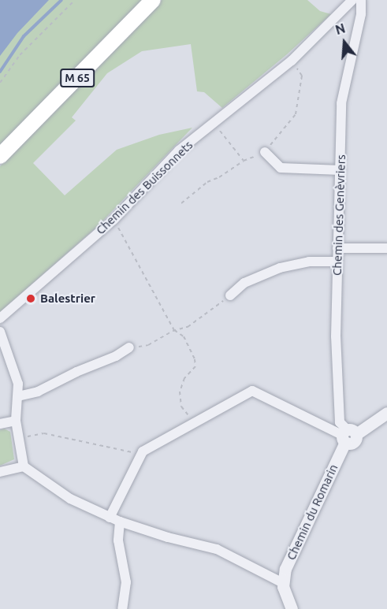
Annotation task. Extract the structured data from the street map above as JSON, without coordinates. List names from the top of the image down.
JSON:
{
  "streets": {
    "main road": ["M 65"],
    "street": ["Chemin des Buissonnets", "Chemin des Genèvriers", "Chemin du Romarin"]
  },
  "crossings": [
    ["Chemin des Genèvriers", "Chemin du Romarin"]
  ],
  "places": ["Balestrier"],
  "north": "top"
}
